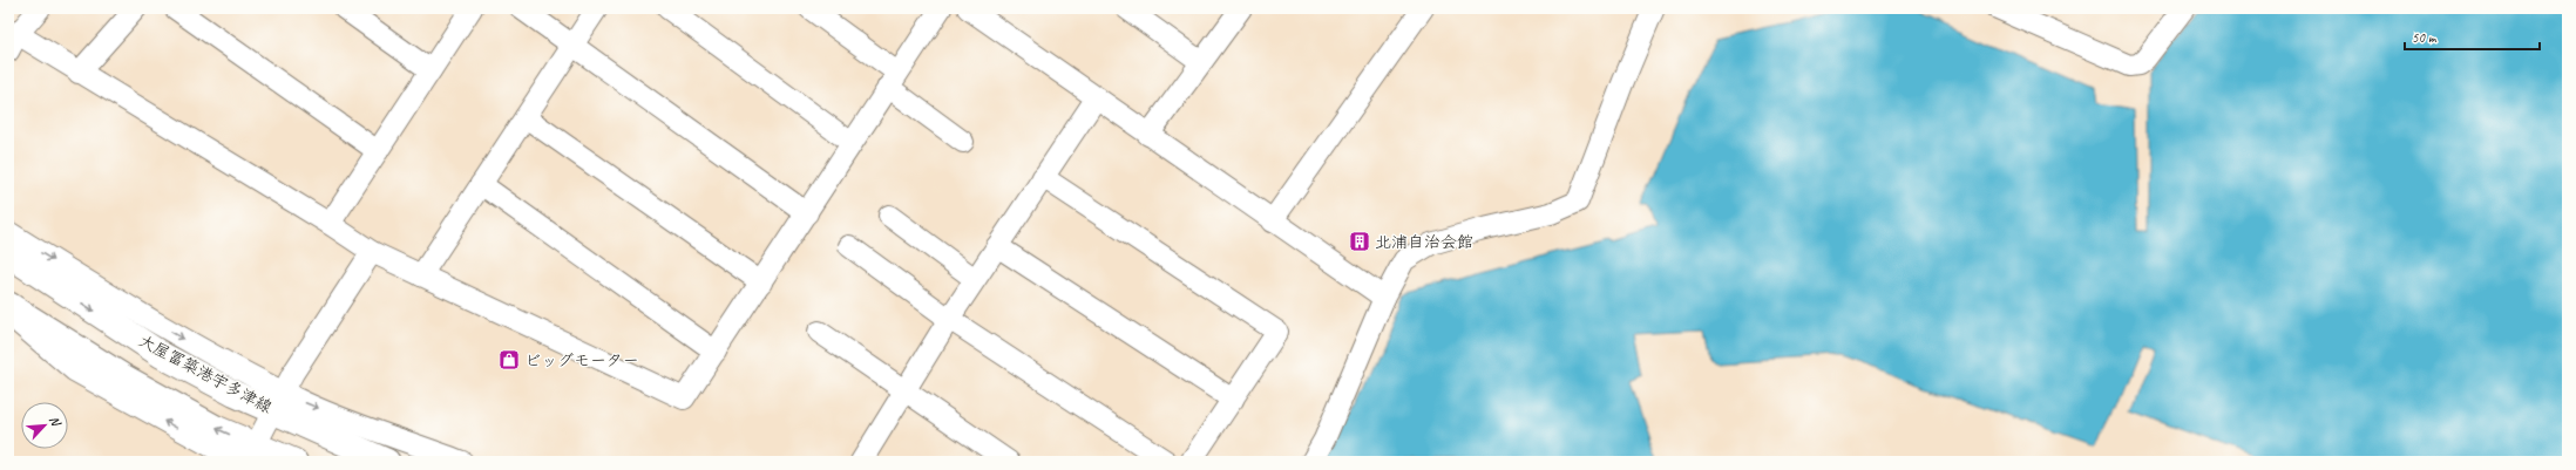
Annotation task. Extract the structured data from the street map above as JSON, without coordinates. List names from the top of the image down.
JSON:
{
  "streets": {
    "main road": ["大屋冨築港宇多津線"]
  },
  "places": {
    "building": ["北浦自治会館"],
    "shop": ["ビッグモーター"]
  },
  "scale_bar": "50 m",
  "north": "top right"
}
